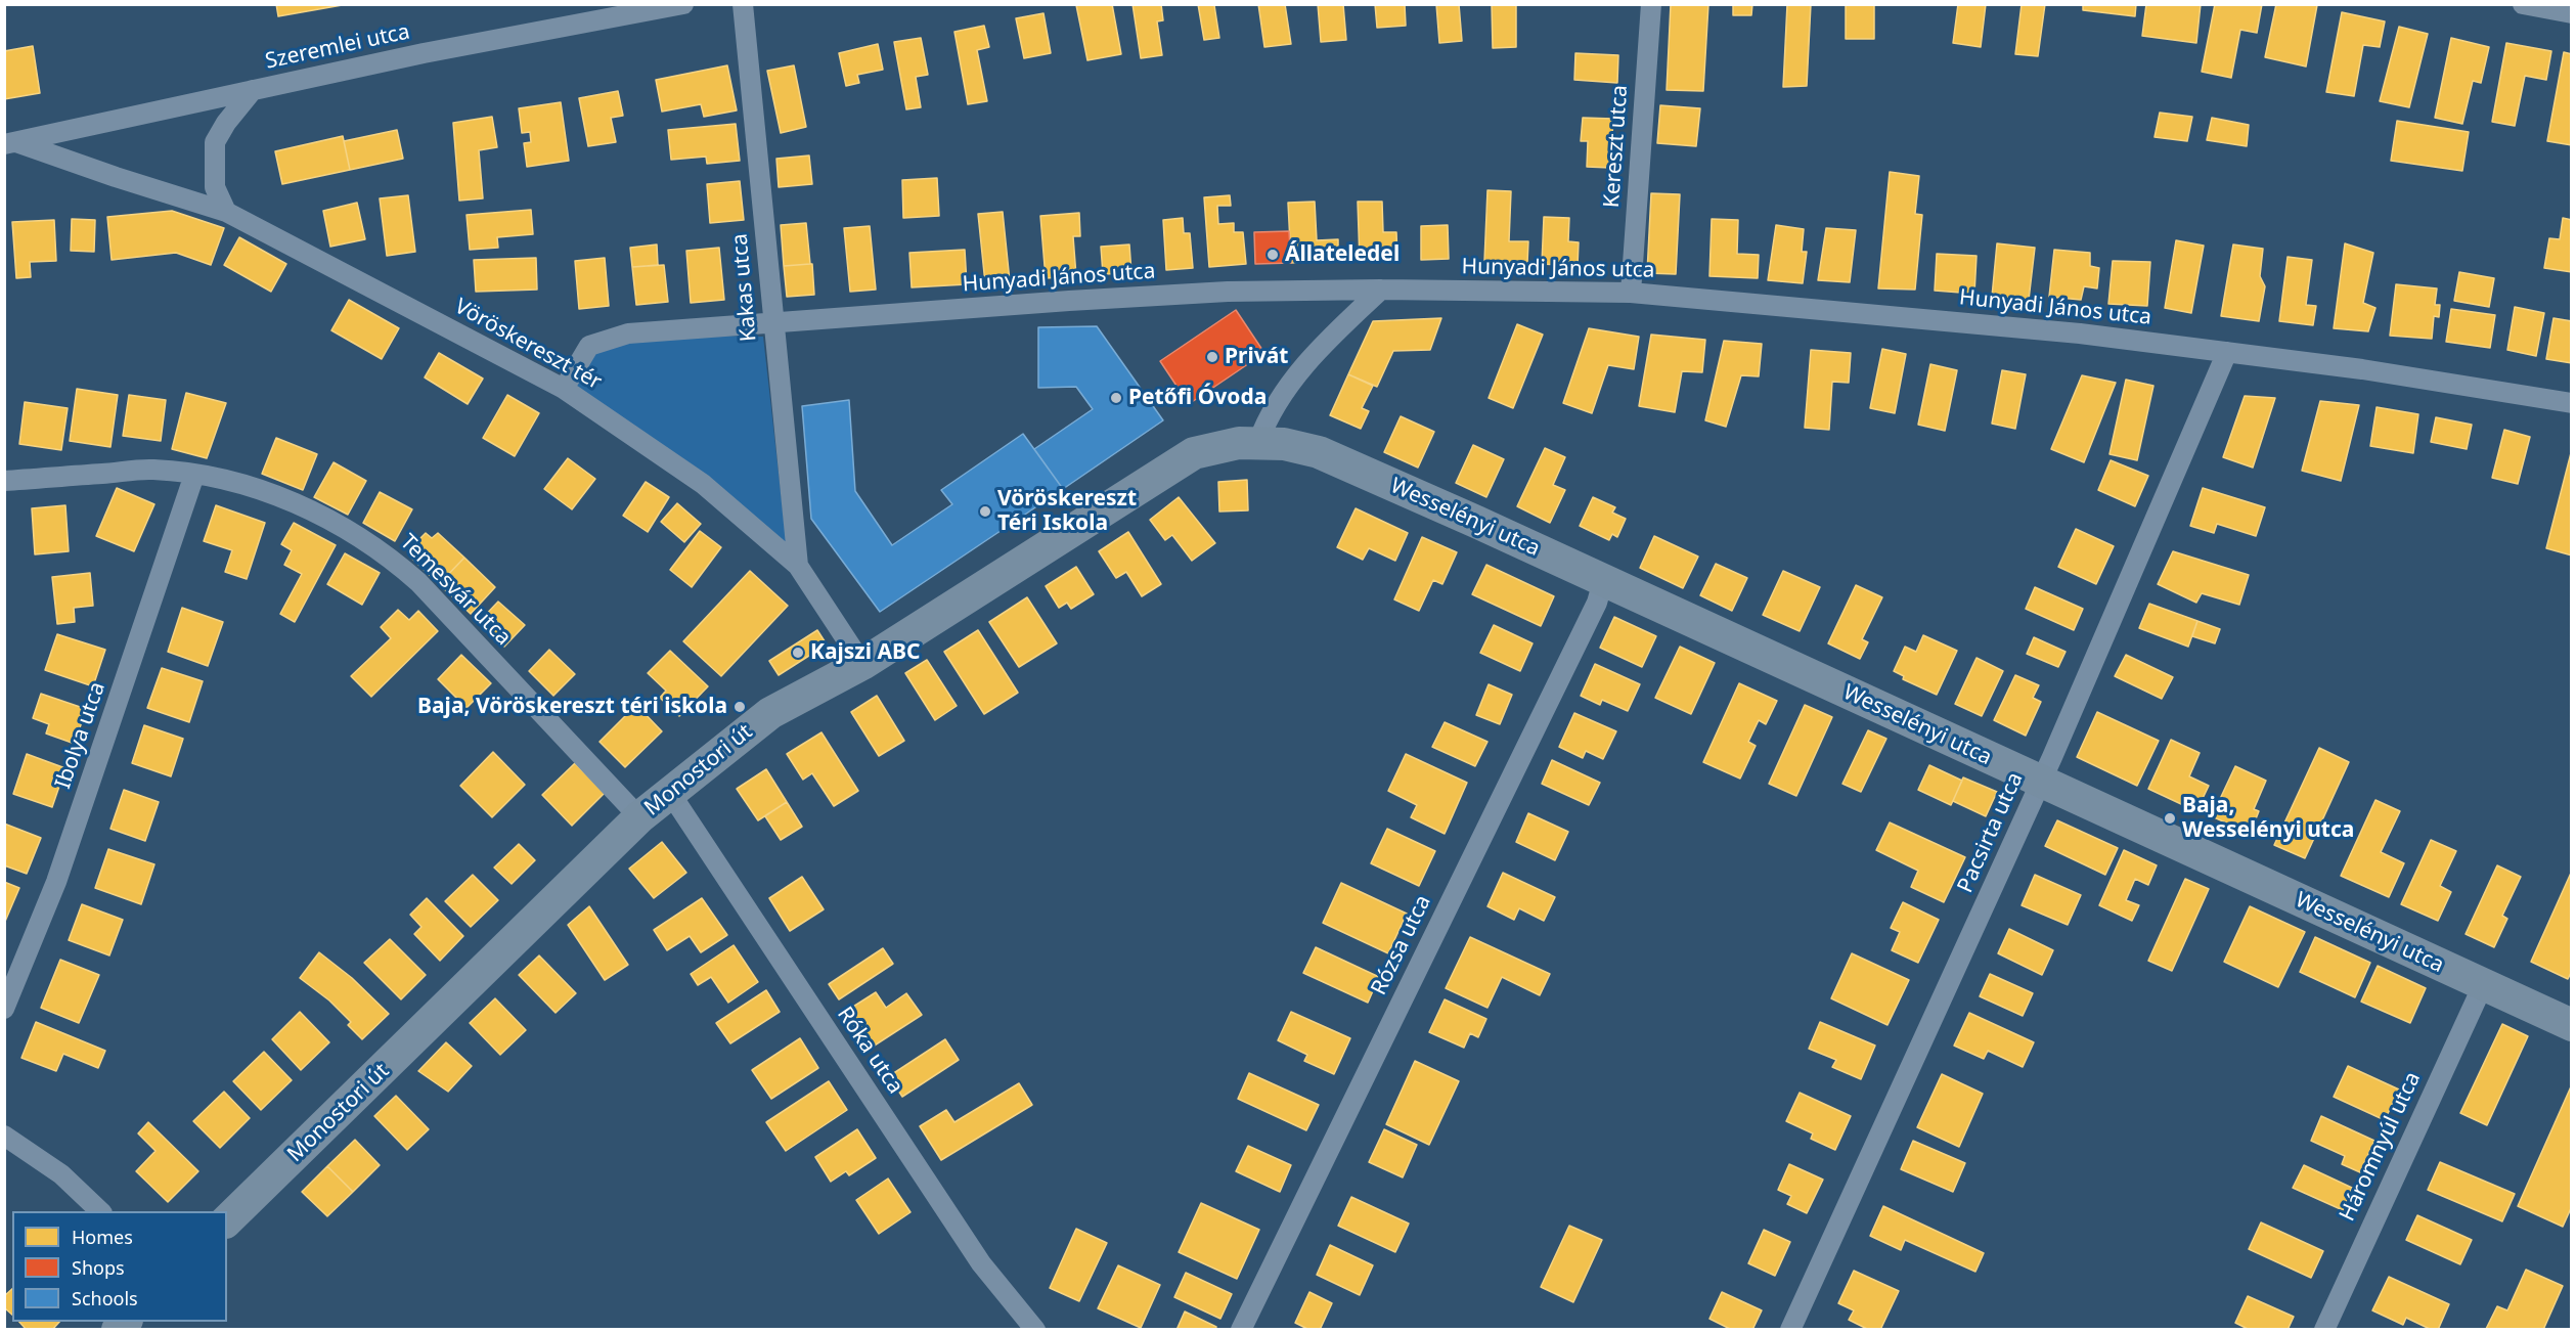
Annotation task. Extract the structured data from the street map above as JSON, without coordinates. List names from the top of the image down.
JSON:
{
  "streets": {
    "main road": ["Wesselényi utca", "Monostori út"],
    "street": [
      "Szeremlei utca",
      "Kereszt utca",
      "Hunyadi János utca",
      "Kakas utca",
      "Vöröskereszt tér",
      "Temesvár utca",
      "Ibolya utca",
      "Pacsirta utca",
      "Rózsa utca",
      "Róka utca",
      "Háromnyúl utca"
    ]
  },
  "crossings": [
    ["Szeremlei utca", "Vöröskereszt tér"],
    ["Kereszt utca", "Hunyadi János utca"],
    ["Hunyadi János utca", "Kakas utca"],
    ["Hunyadi János utca", "Vöröskereszt tér"],
    ["Hunyadi János utca", "Pacsirta utca"],
    ["Kakas utca", "Vöröskereszt tér"],
    ["Vöröskereszt tér", "Monostori út"],
    ["Wesselényi utca", "Monostori út"],
    ["Wesselényi utca", "Pacsirta utca"],
    ["Wesselényi utca", "Rózsa utca"],
    ["Wesselényi utca", "Háromnyúl utca"],
    ["Temesvár utca", "Ibolya utca"],
    ["Temesvár utca", "Monostori út"],
    ["Monostori út", "Róka utca"]
  ],
  "places": [
    "Állateledel",
    "Privát",
    "Petőfi Óvoda",
    "Vöröskereszt Téri Iskola",
    "Kajszi ABC",
    "Baja, Vöröskereszt téri iskola",
    "Baja, Wesselényi utca"
  ],
  "legend": ["Homes", "Shops", "Schools"]
}
